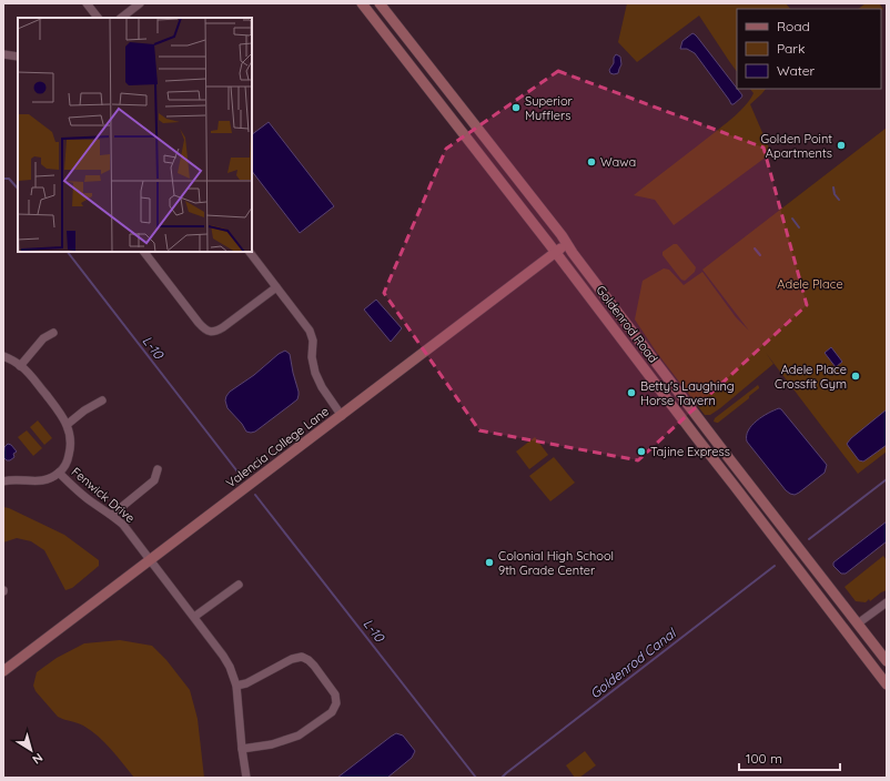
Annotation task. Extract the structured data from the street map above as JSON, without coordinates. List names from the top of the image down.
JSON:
{
  "streets": {
    "main road": ["Goldenrod Road", "Valencia College Lane"],
    "street": ["Fenwick Drive"]
  },
  "crossings": [
    ["Goldenrod Road", "Valencia College Lane"],
    ["Valencia College Lane", "Fenwick Drive"]
  ],
  "water": ["L-10", "Goldenrod Canal"],
  "parks": ["Adele Place"],
  "places": [
    "Superior Mufflers",
    "Golden Point Apartments",
    "Wawa",
    "Adele Place Crossfit Gym",
    "Betty's Laughing Horse Tavern",
    "Tajine Express",
    "Colonial High School 9th Grade Center"
  ],
  "legend": ["Road", "Park", "Water"],
  "scale_bar": "100 m",
  "north": "bottom right"
}
